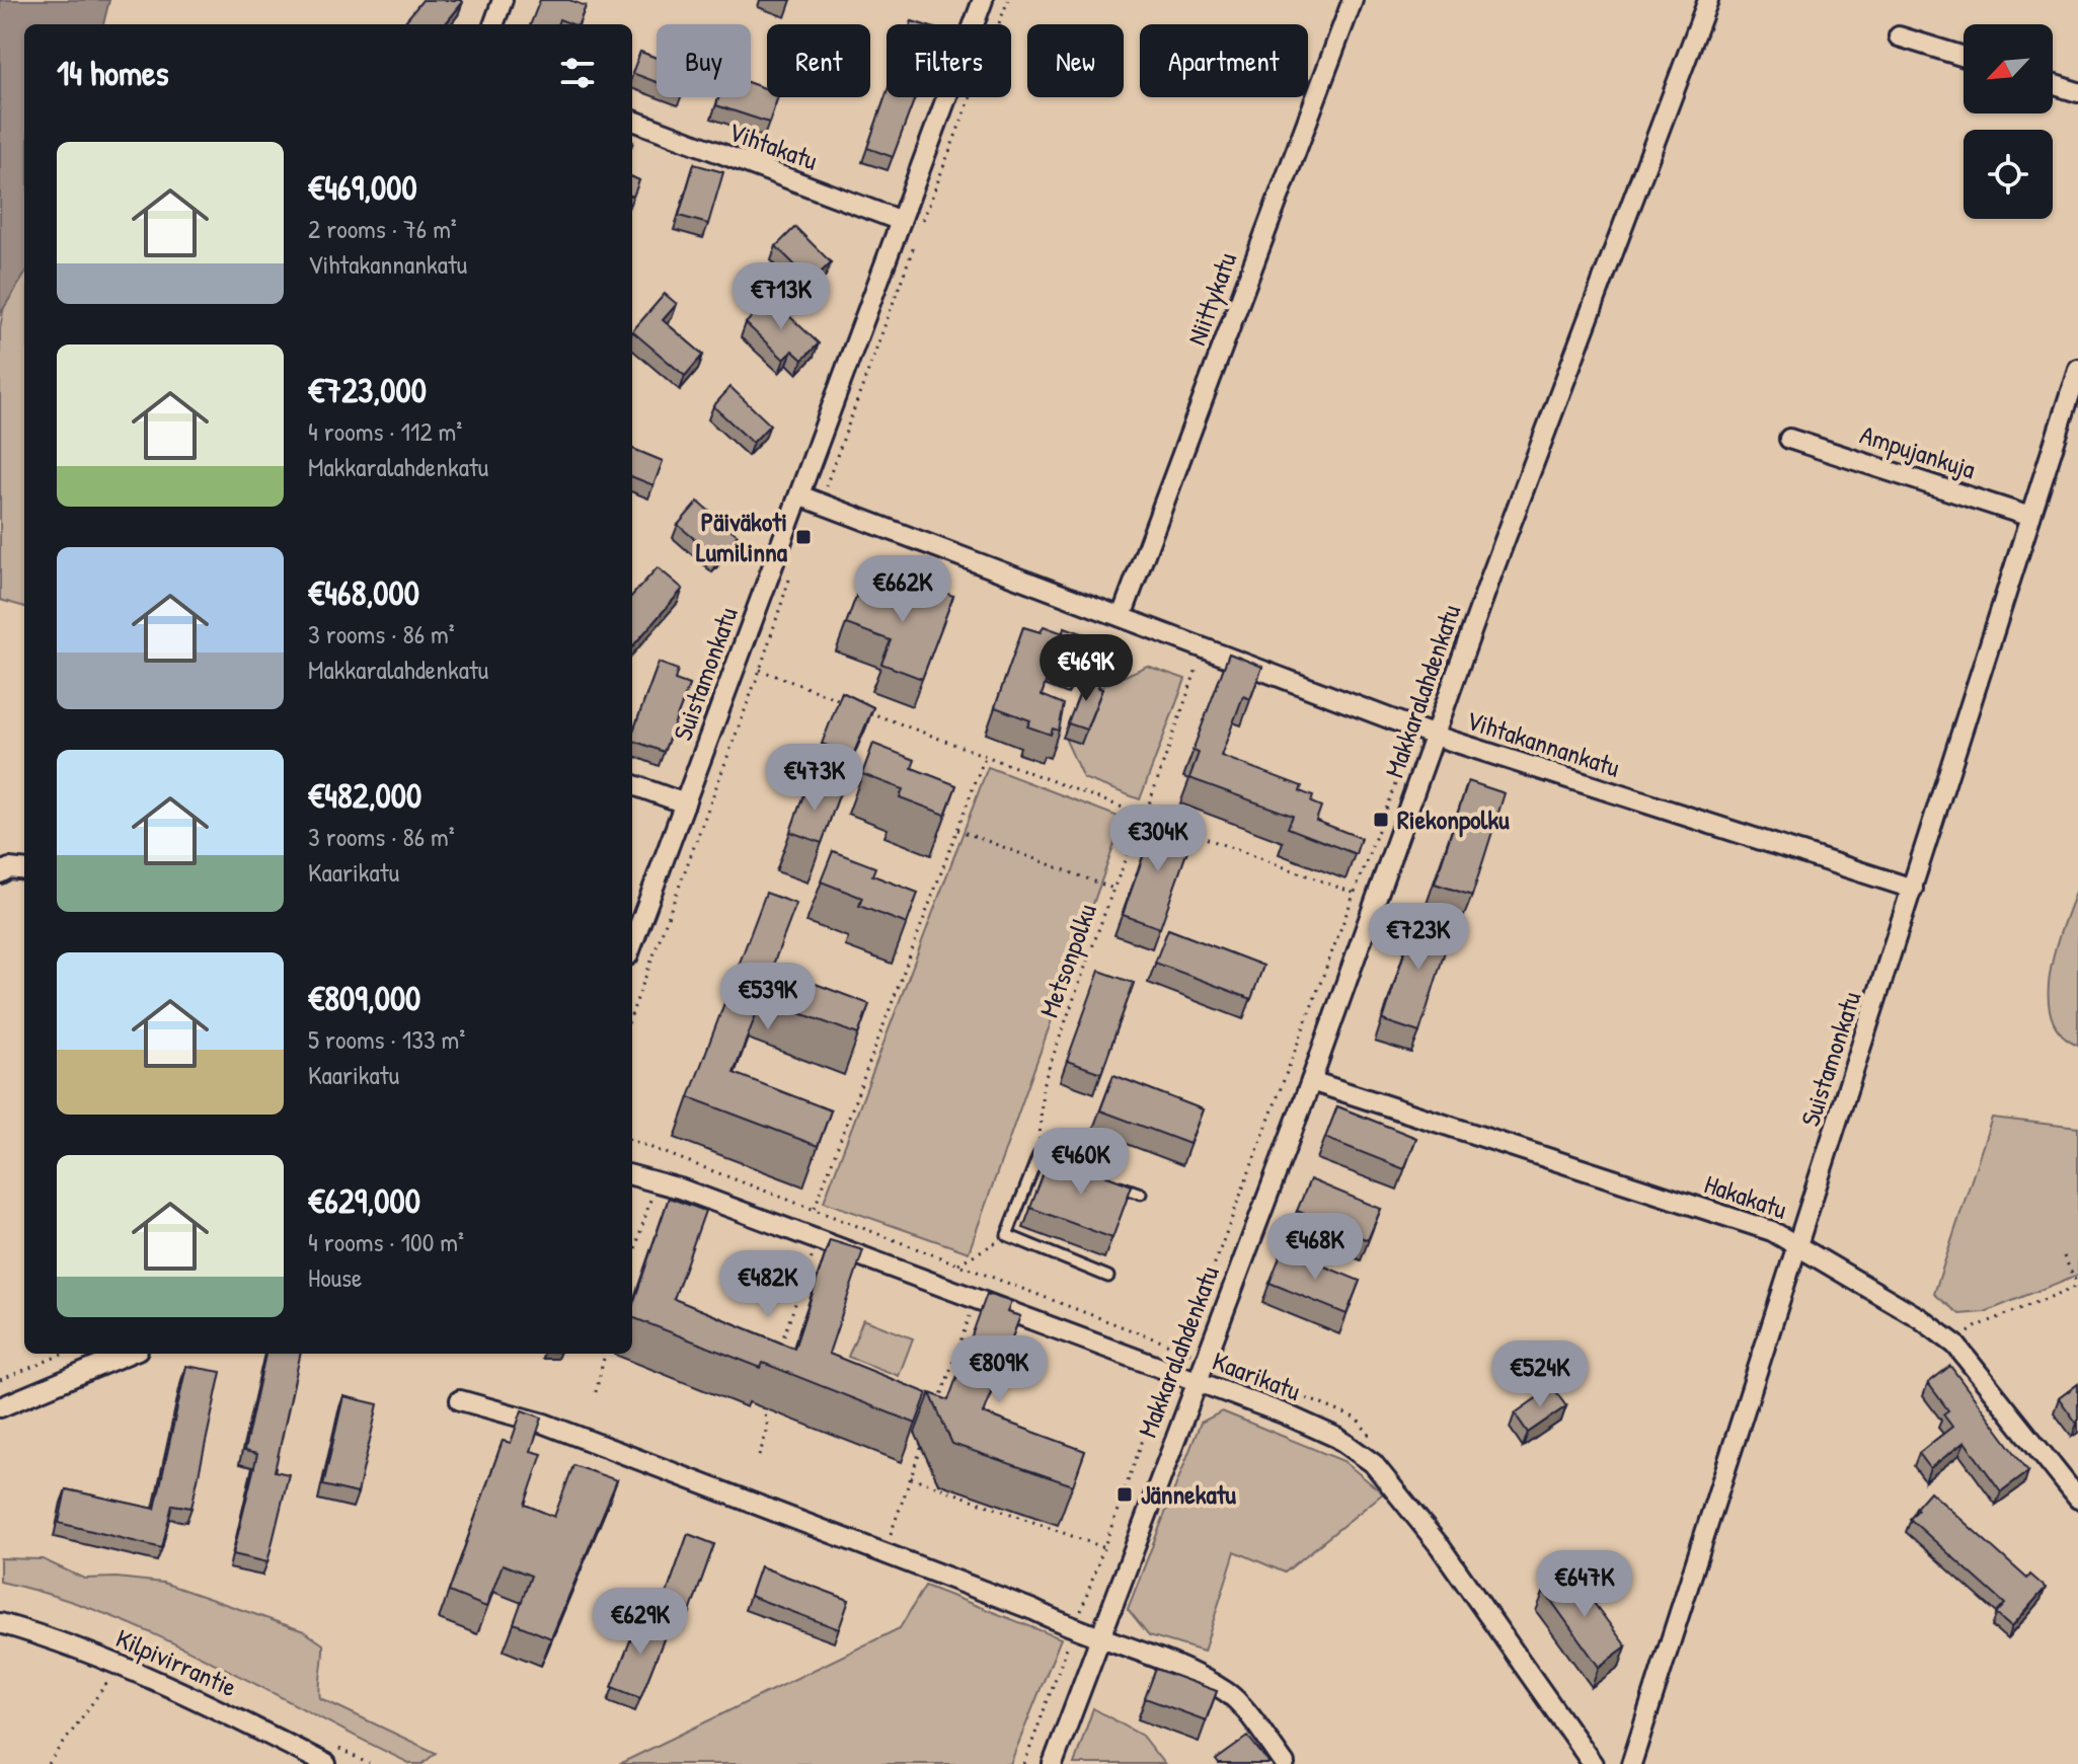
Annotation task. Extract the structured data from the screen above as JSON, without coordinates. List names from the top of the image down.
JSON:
{
  "streets": {
    "street": [
      "Vihtakatu",
      "Niittykatu",
      "Ampujankuja",
      "Suistamonkatu",
      "Makkaralahdenkatu",
      "Vihtakannankatu",
      "Hakakatu",
      "Kaarikatu",
      "Kilpivirrantie"
    ],
    "path": ["Metsonpolku"]
  },
  "crossings": [
    ["Vihtakatu", "Suistamonkatu"],
    ["Niittykatu", "Vihtakannankatu"],
    ["Ampujankuja", "Suistamonkatu"],
    ["Suistamonkatu", "Vihtakannankatu"],
    ["Suistamonkatu", "Hakakatu"],
    ["Makkaralahdenkatu", "Vihtakannankatu"],
    ["Makkaralahdenkatu", "Hakakatu"],
    ["Makkaralahdenkatu", "Kaarikatu"],
    ["Vihtakannankatu", "Metsonpolku"]
  ],
  "places": {
    "transit": ["Päiväkoti Lumilinna", "Riekonpolku", "Jännekatu"]
  },
  "north": "bottom left",
  "page": {
    "chip": [
      "Buy",
      "Rent",
      "Filters",
      "New",
      "Apartment"
    ],
    "heading": "14 homes",
    "list": [
      {
        "name": "€469,000",
        "note": "2 rooms · 76 m² · Vihtakannankatu"
      },
      {
        "name": "€723,000",
        "note": "4 rooms · 112 m² · Makkaralahdenkatu"
      },
      {
        "name": "€468,000",
        "note": "3 rooms · 86 m² · Makkaralahdenkatu"
      },
      {
        "name": "€482,000",
        "note": "3 rooms · 86 m² · Kaarikatu"
      },
      {
        "name": "€809,000",
        "note": "5 rooms · 133 m² · Kaarikatu"
      },
      {
        "name": "€629,000",
        "note": "4 rooms · 100 m² · House"
      }
    ],
    "price": [
      "€713K",
      "€662K",
      "€469K",
      "€473K",
      "€304K",
      "€723K",
      "€539K",
      "€460K",
      "€468K",
      "€482K",
      "€809K",
      "€524K",
      "€647K",
      "€629K"
    ]
  }
}
